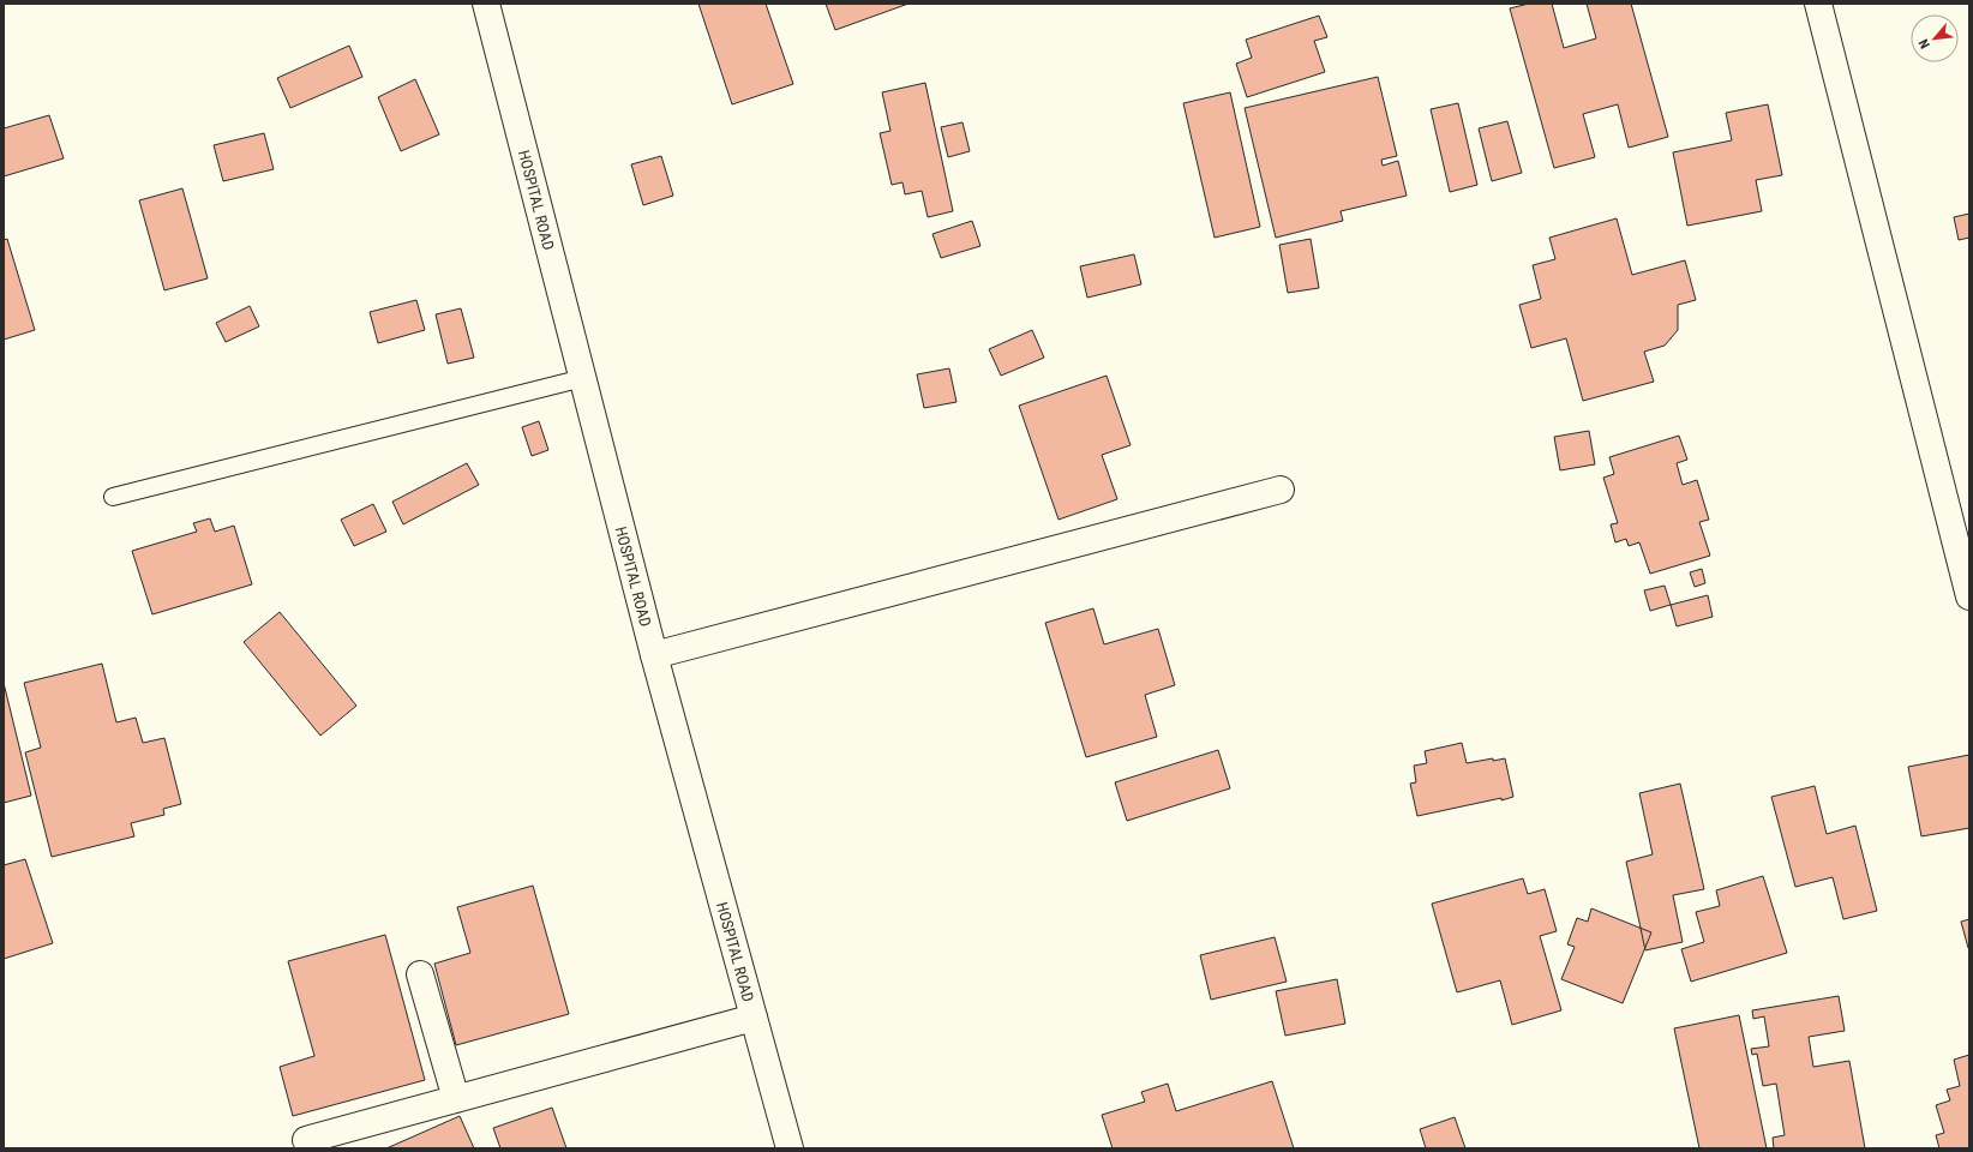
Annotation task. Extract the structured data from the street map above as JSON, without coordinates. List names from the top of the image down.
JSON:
{
  "streets": {
    "street": ["HOSPITAL ROAD"]
  },
  "north": "bottom left"
}
